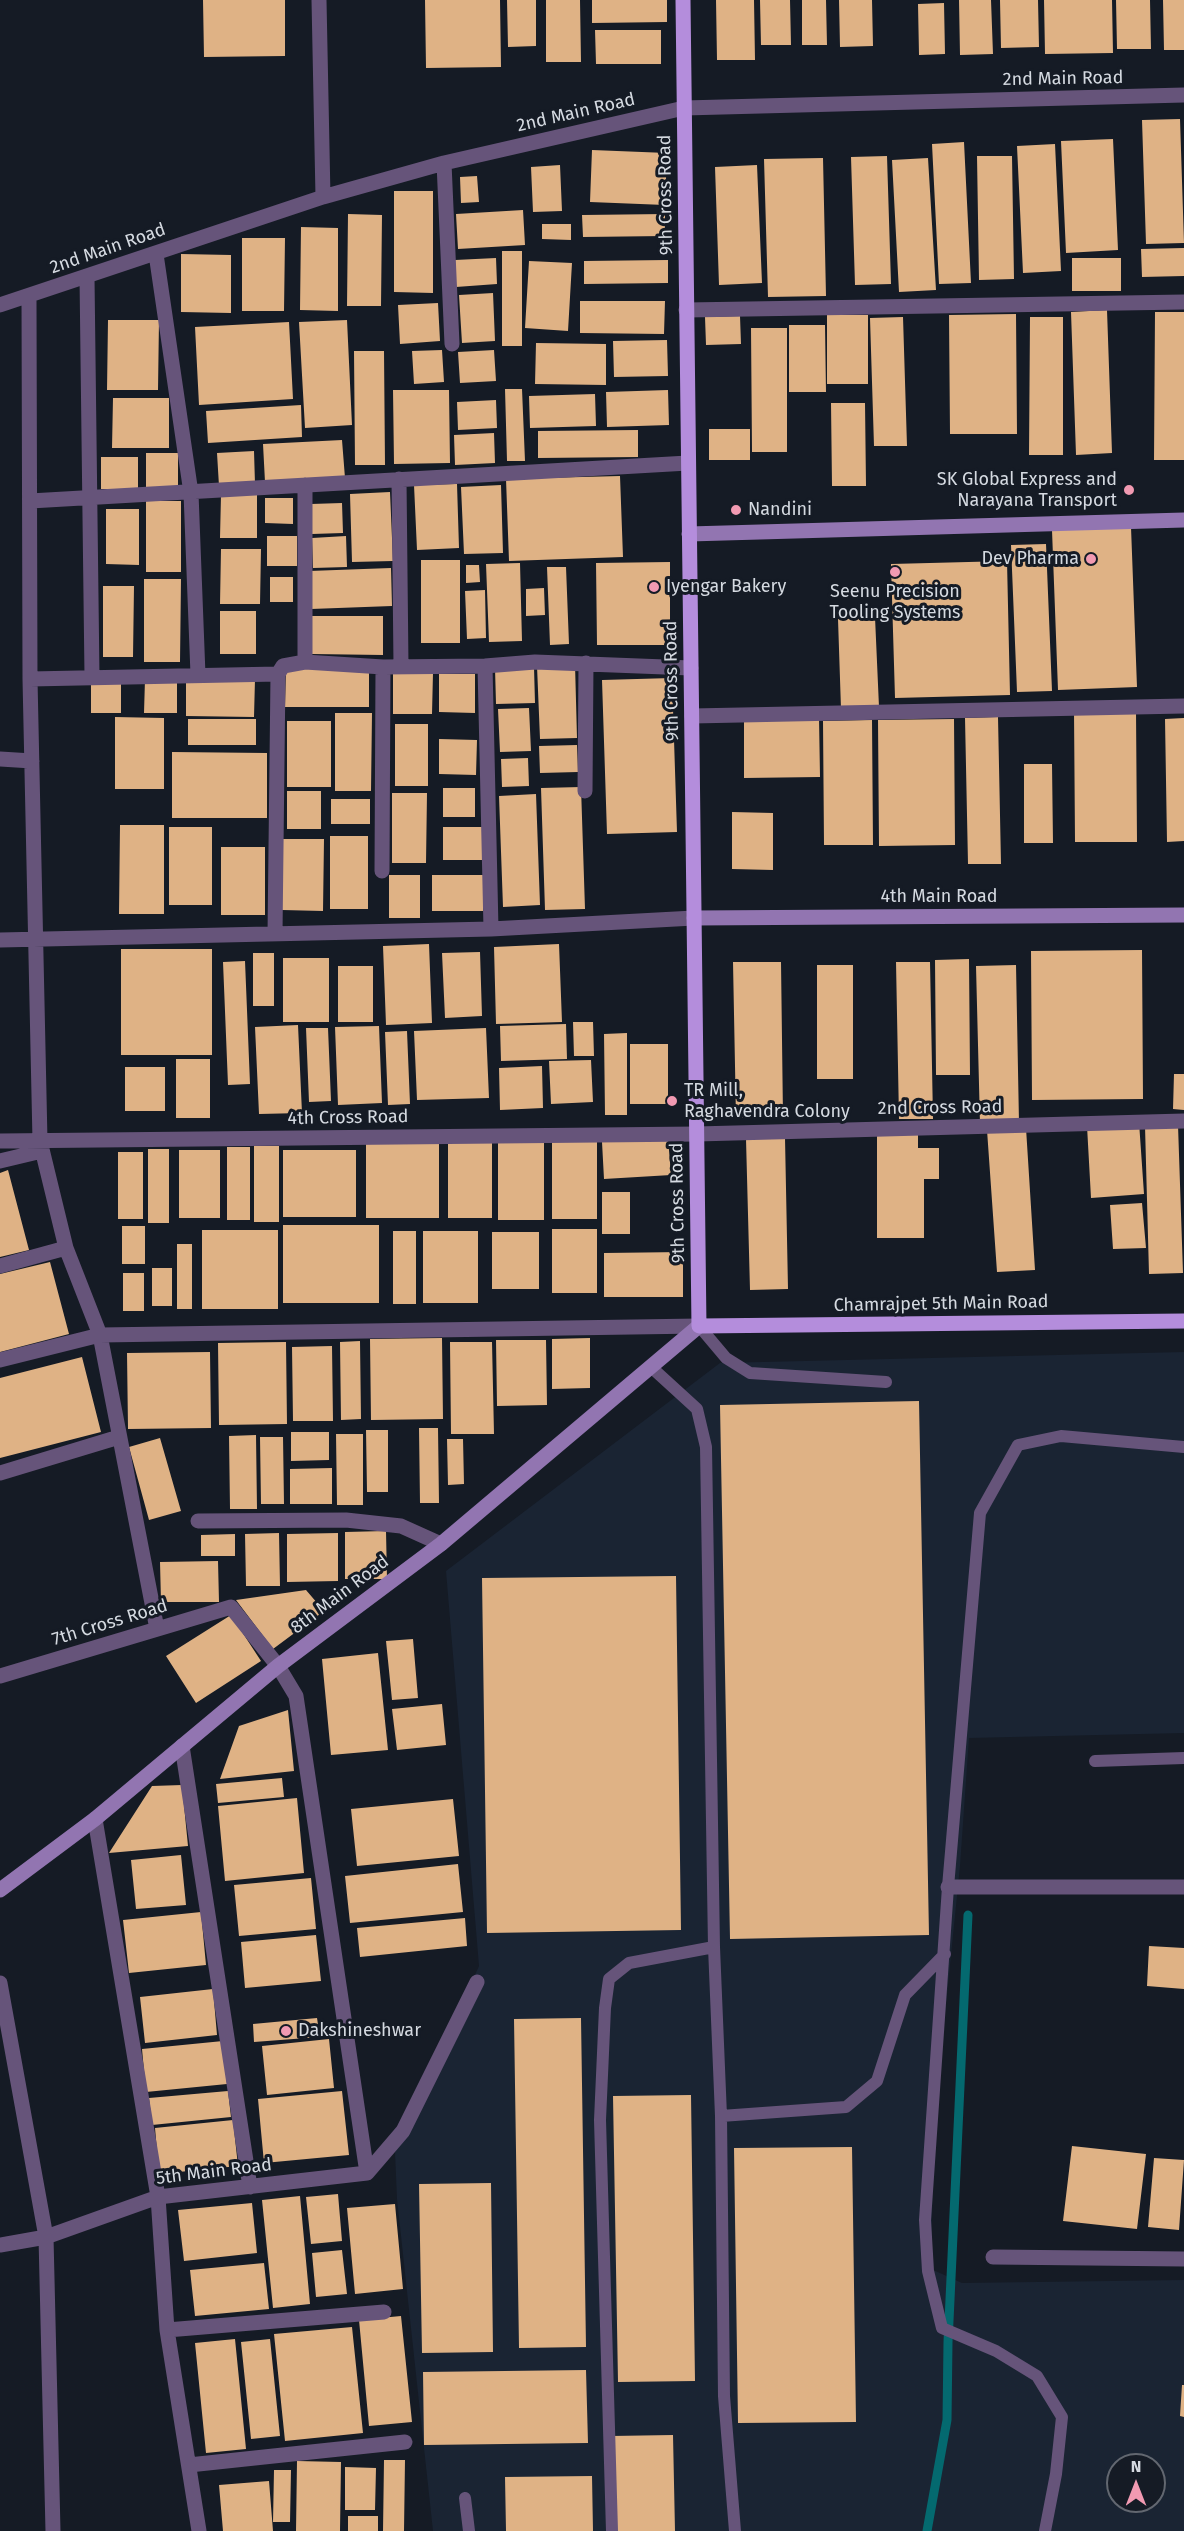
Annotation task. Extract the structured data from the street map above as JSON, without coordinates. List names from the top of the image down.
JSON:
{
  "streets": {
    "main road": ["9th Cross Road", "Chamrajpet 5th Main Road"],
    "street": [
      "2nd Main Road",
      "4th Main Road",
      "2nd Cross Road",
      "4th Cross Road",
      "8th Main Road",
      "7th Cross Road",
      "5th Main Road"
    ]
  },
  "crossings": [
    ["2nd Main Road", "9th Cross Road"],
    ["9th Cross Road", "4th Main Road"],
    ["9th Cross Road", "2nd Cross Road"],
    ["9th Cross Road", "4th Cross Road"],
    ["9th Cross Road", "Chamrajpet 5th Main Road"],
    ["9th Cross Road", "8th Main Road"],
    ["2nd Cross Road", "4th Cross Road"],
    ["Chamrajpet 5th Main Road", "8th Main Road"],
    ["8th Main Road", "7th Cross Road"]
  ],
  "places": [
    "SK Global Express and Narayana Transport",
    "Nandini",
    "Dev Pharma",
    "Seenu Precision Tooling Systems",
    "Iyengar Bakery",
    "TR Mill, Raghavendra Colony",
    "Dakshineshwar"
  ],
  "north": "top"
}
